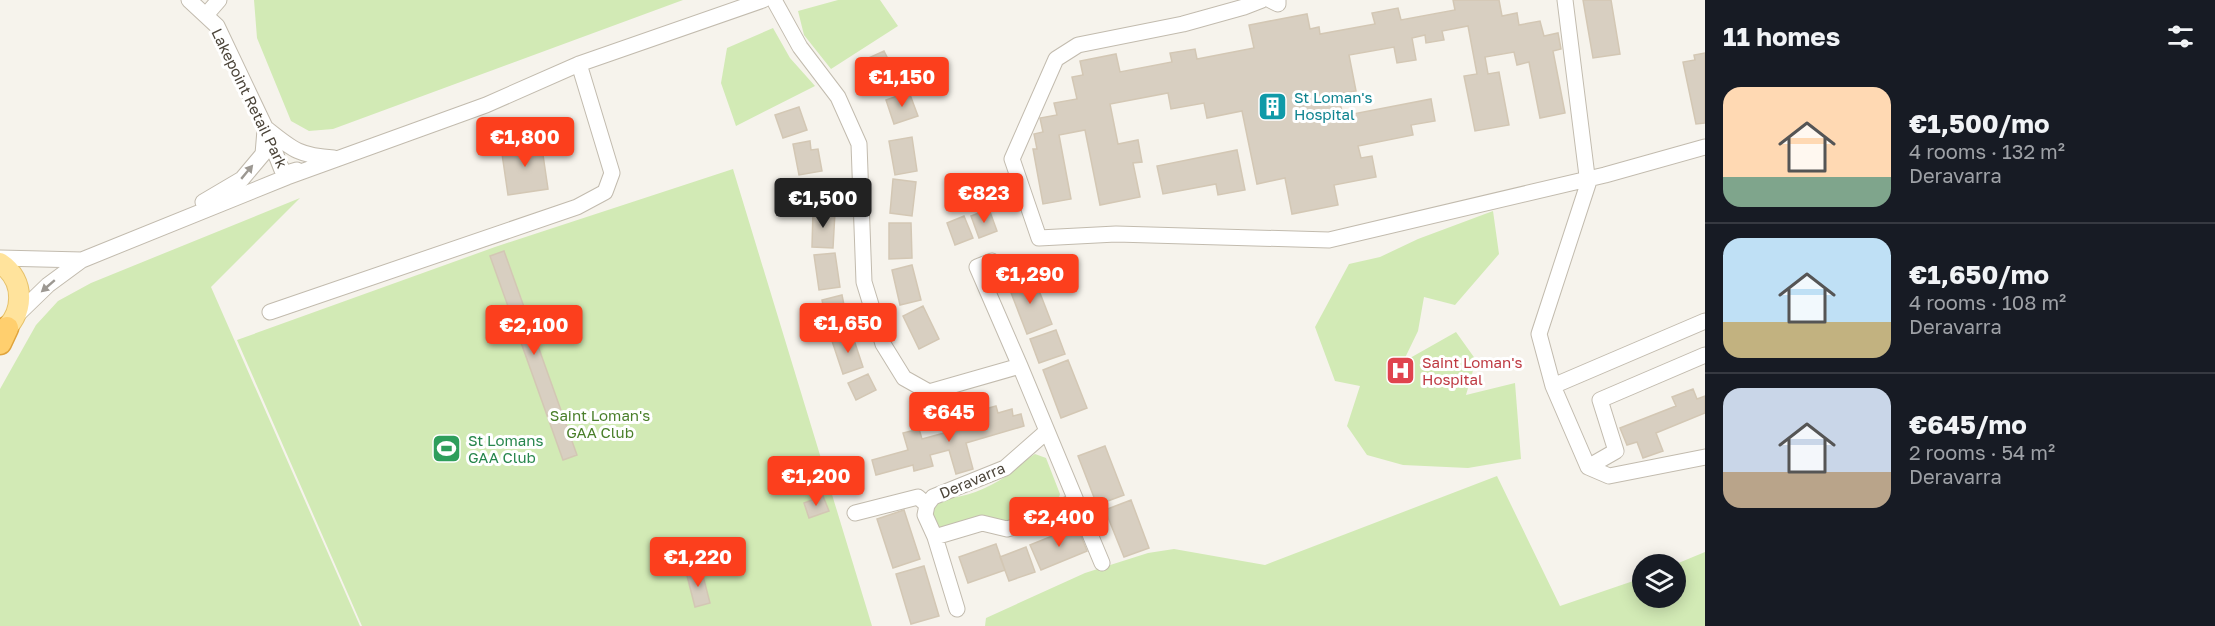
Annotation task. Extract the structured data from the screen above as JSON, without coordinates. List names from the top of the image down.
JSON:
{
  "streets": {
    "street": ["Lakepoint Retail Park", "Deravarra"]
  },
  "parks": ["Saint Loman's GAA Club"],
  "places": {
    "building": ["St Loman's Hospital"],
    "hospital": ["Saint Loman's Hospital"],
    "sports": ["St Lomans GAA Club"]
  },
  "page": {
    "heading": "11 homes",
    "price": [
      "€1,150",
      "€1,800",
      "€823",
      "€1,500",
      "€1,290",
      "€1,650",
      "€2,100",
      "€645",
      "€1,200",
      "€2,400",
      "€1,220"
    ],
    "list": [
      {
        "name": "€1,500/mo",
        "note": "4 rooms · 132 m² · Deravarra"
      },
      {
        "name": "€1,650/mo",
        "note": "4 rooms · 108 m² · Deravarra"
      },
      {
        "name": "€645/mo",
        "note": "2 rooms · 54 m² · Deravarra"
      }
    ]
  }
}
